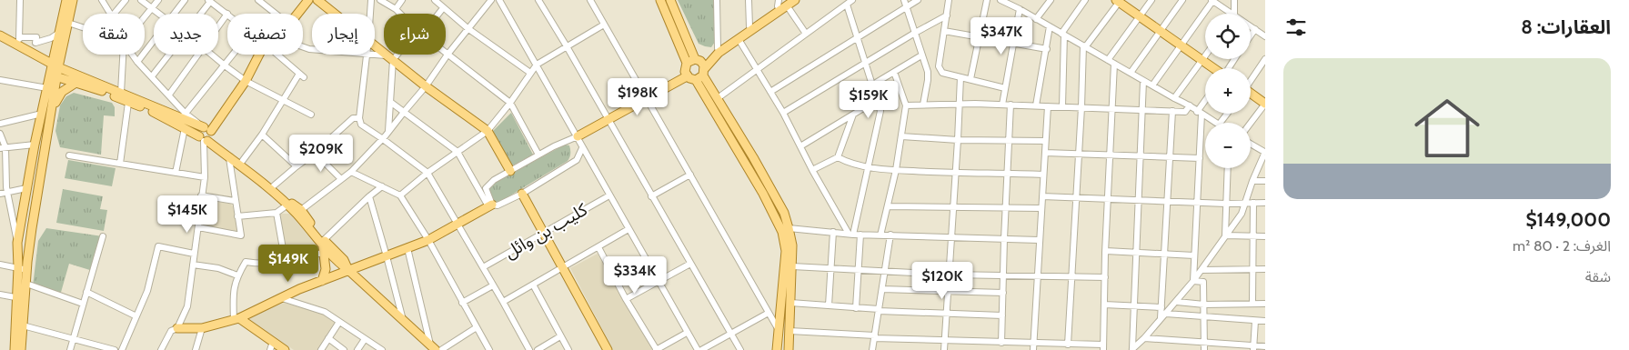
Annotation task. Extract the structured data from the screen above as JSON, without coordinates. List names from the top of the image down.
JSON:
{
  "streets": {
    "street": ["كليب بن وائل"]
  },
  "page": {
    "heading": "العقارات: 8",
    "map_buttons": ["+", "−"],
    "chip": [
      "شراء",
      "إيجار",
      "تصفية",
      "جديد",
      "شقة"
    ],
    "price": [
      "$347K",
      "$198K",
      "$159K",
      "$209K",
      "$145K",
      "$149K",
      "$334K",
      "$120K"
    ],
    "list": [
      {
        "name": "$149,000",
        "note": "الغرف: 2 · 80 m² · شقة"
      }
    ]
  }
}
